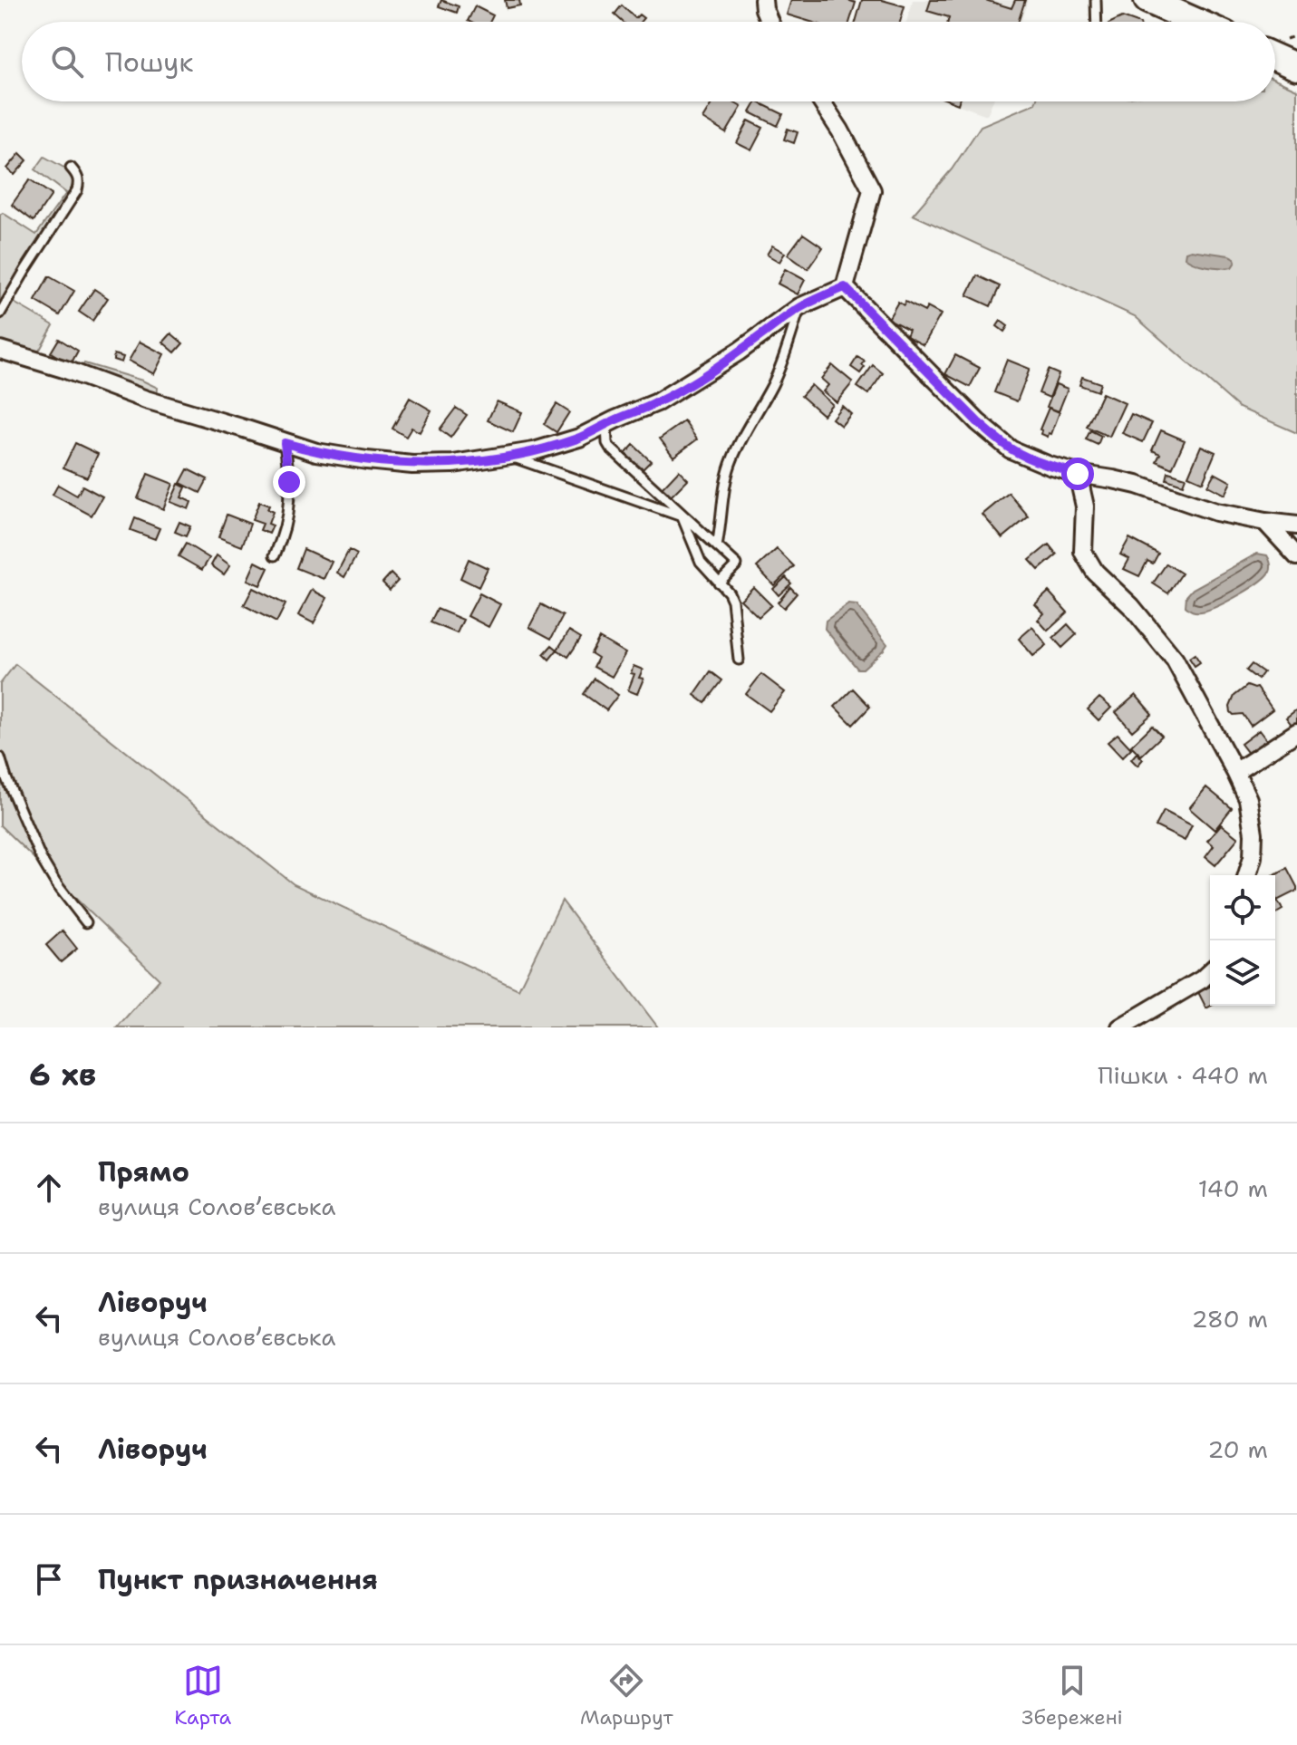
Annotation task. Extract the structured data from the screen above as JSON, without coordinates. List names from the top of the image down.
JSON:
{
  "page": {
    "search": "Пошук",
    "heading": ["6 хв", "Пішки · 440 m"],
    "list": [
      ["Прямо", "вулиця Соловʼєвська", "140 m"],
      ["Ліворуч", "вулиця Соловʼєвська", "280 m"],
      ["Ліворуч", "20 m"],
      "Пункт призначення"
    ],
    "nav": ["Карта", "Маршрут", "Збережені"]
  }
}
